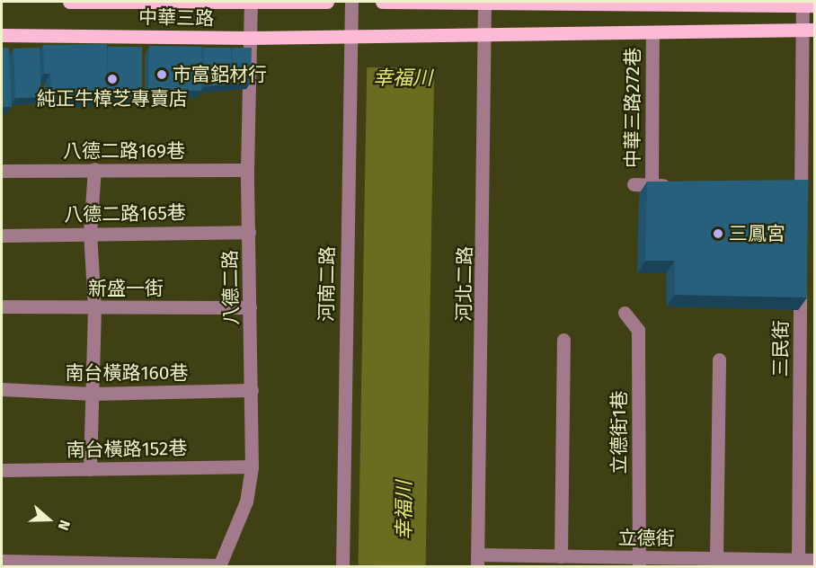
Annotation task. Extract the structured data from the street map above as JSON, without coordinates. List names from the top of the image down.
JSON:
{
  "streets": {
    "main road": ["中華三路"],
    "street": [
      "中華三路272巷",
      "八德二路169巷",
      "八德二路165巷",
      "河南二路",
      "河北二路",
      "八德二路",
      "新盛一街",
      "三民街",
      "南台橫路160巷",
      "立德街1巷",
      "南台橫路152巷",
      "立德街"
    ]
  },
  "crossings": [
    ["中華三路", "河南二路"],
    ["中華三路", "河北二路"],
    ["中華三路", "八德二路"],
    ["八德二路169巷", "八德二路"],
    ["八德二路165巷", "八德二路"],
    ["河北二路", "立德街"],
    ["八德二路", "新盛一街"],
    ["八德二路", "南台橫路160巷"],
    ["八德二路", "南台橫路152巷"],
    ["三民街", "立德街"],
    ["立德街1巷", "立德街"]
  ],
  "water": ["幸福川"],
  "places": ["市富鋁材行", "純正牛樟芝專賣店", "三鳳宮"],
  "north": "right"
}
